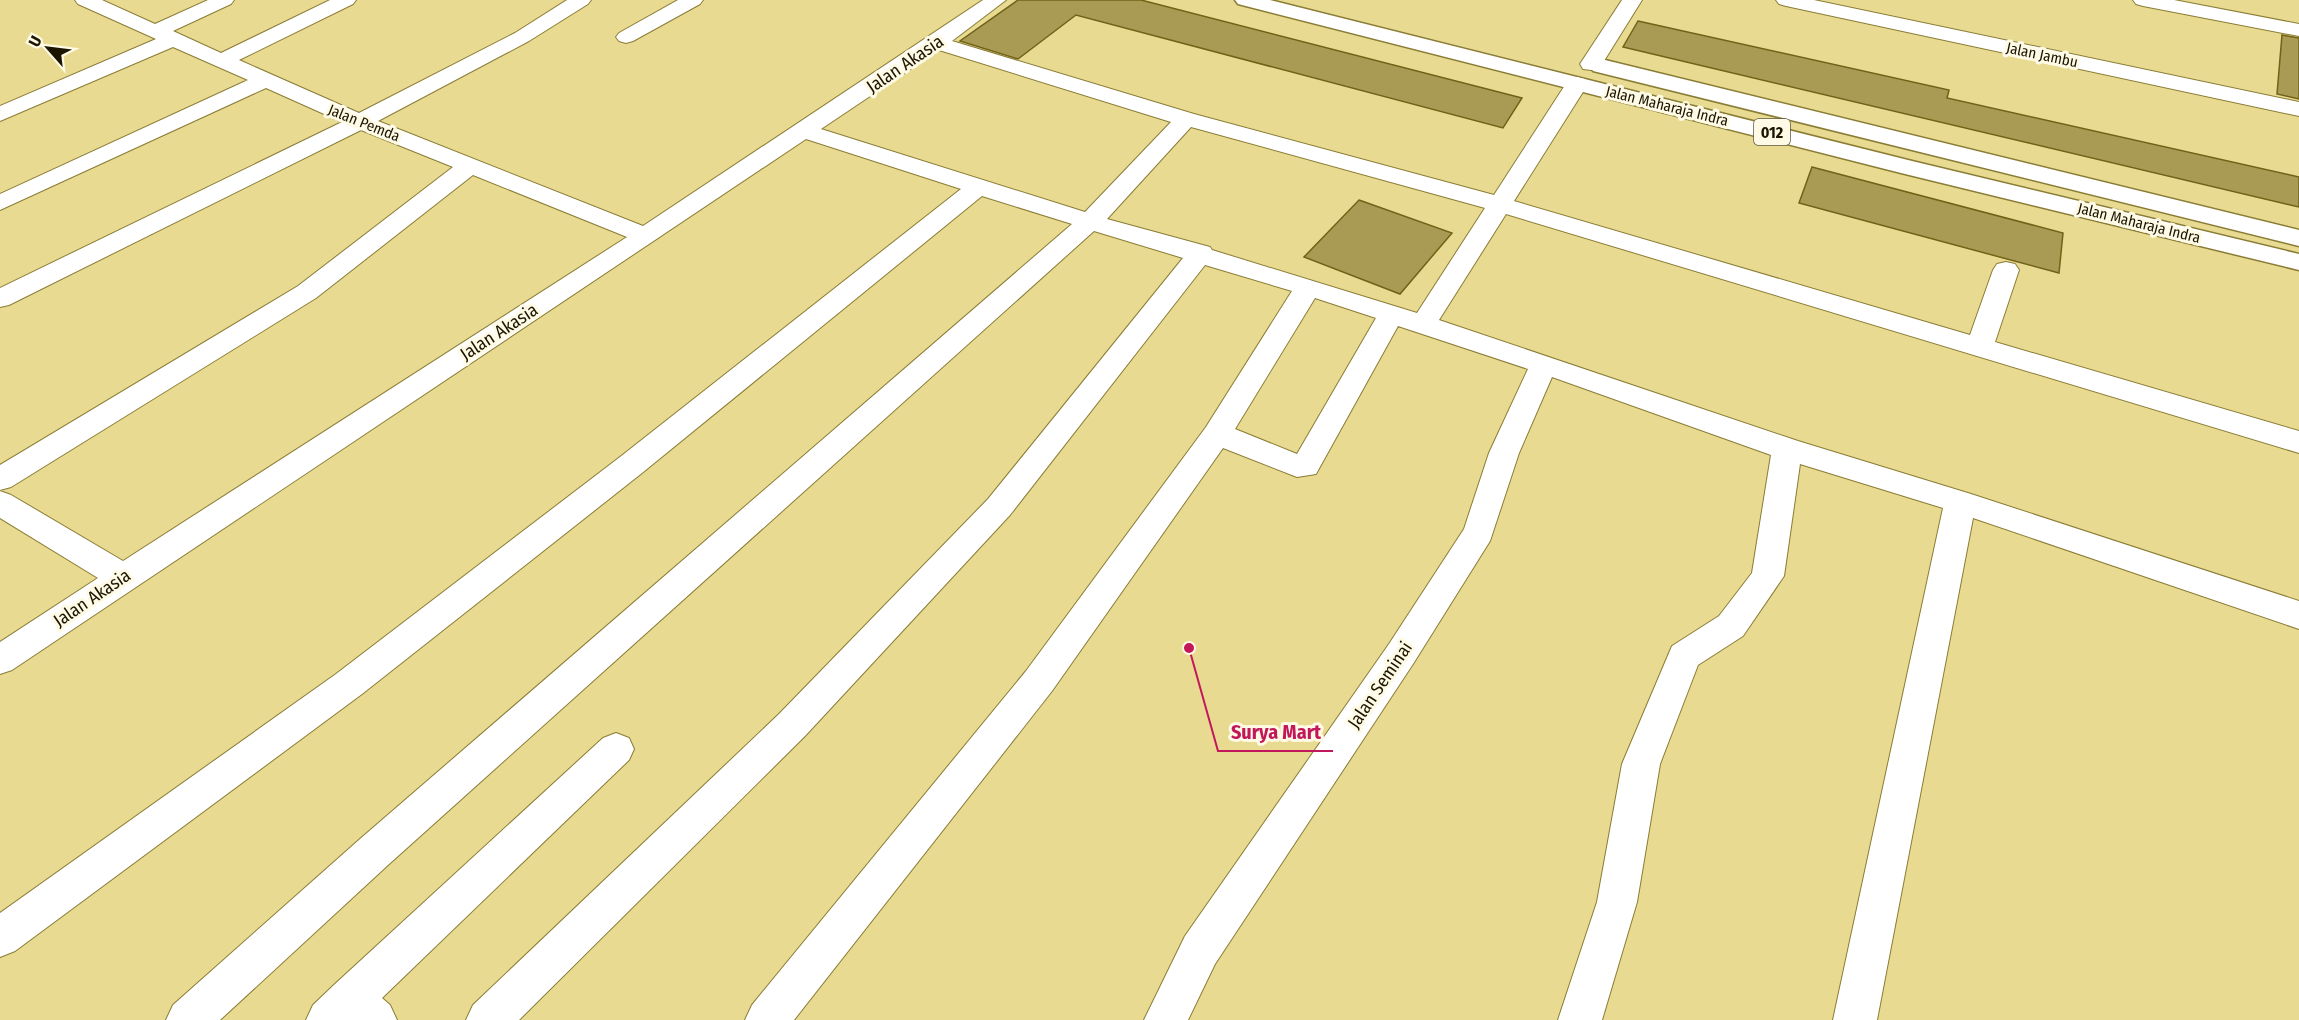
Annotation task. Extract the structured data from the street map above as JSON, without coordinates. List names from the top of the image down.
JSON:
{
  "streets": {
    "highway": ["Jalan Maharaja Indra", "012"],
    "street": [
      "Jalan Jambu",
      "Jalan Akasia",
      "Jalan Pemda",
      "Jalan Seminai"
    ]
  },
  "crossings": [
    ["Jalan Akasia", "Jalan Pemda"]
  ],
  "places": ["Surya Mart"],
  "north": "top left"
}
